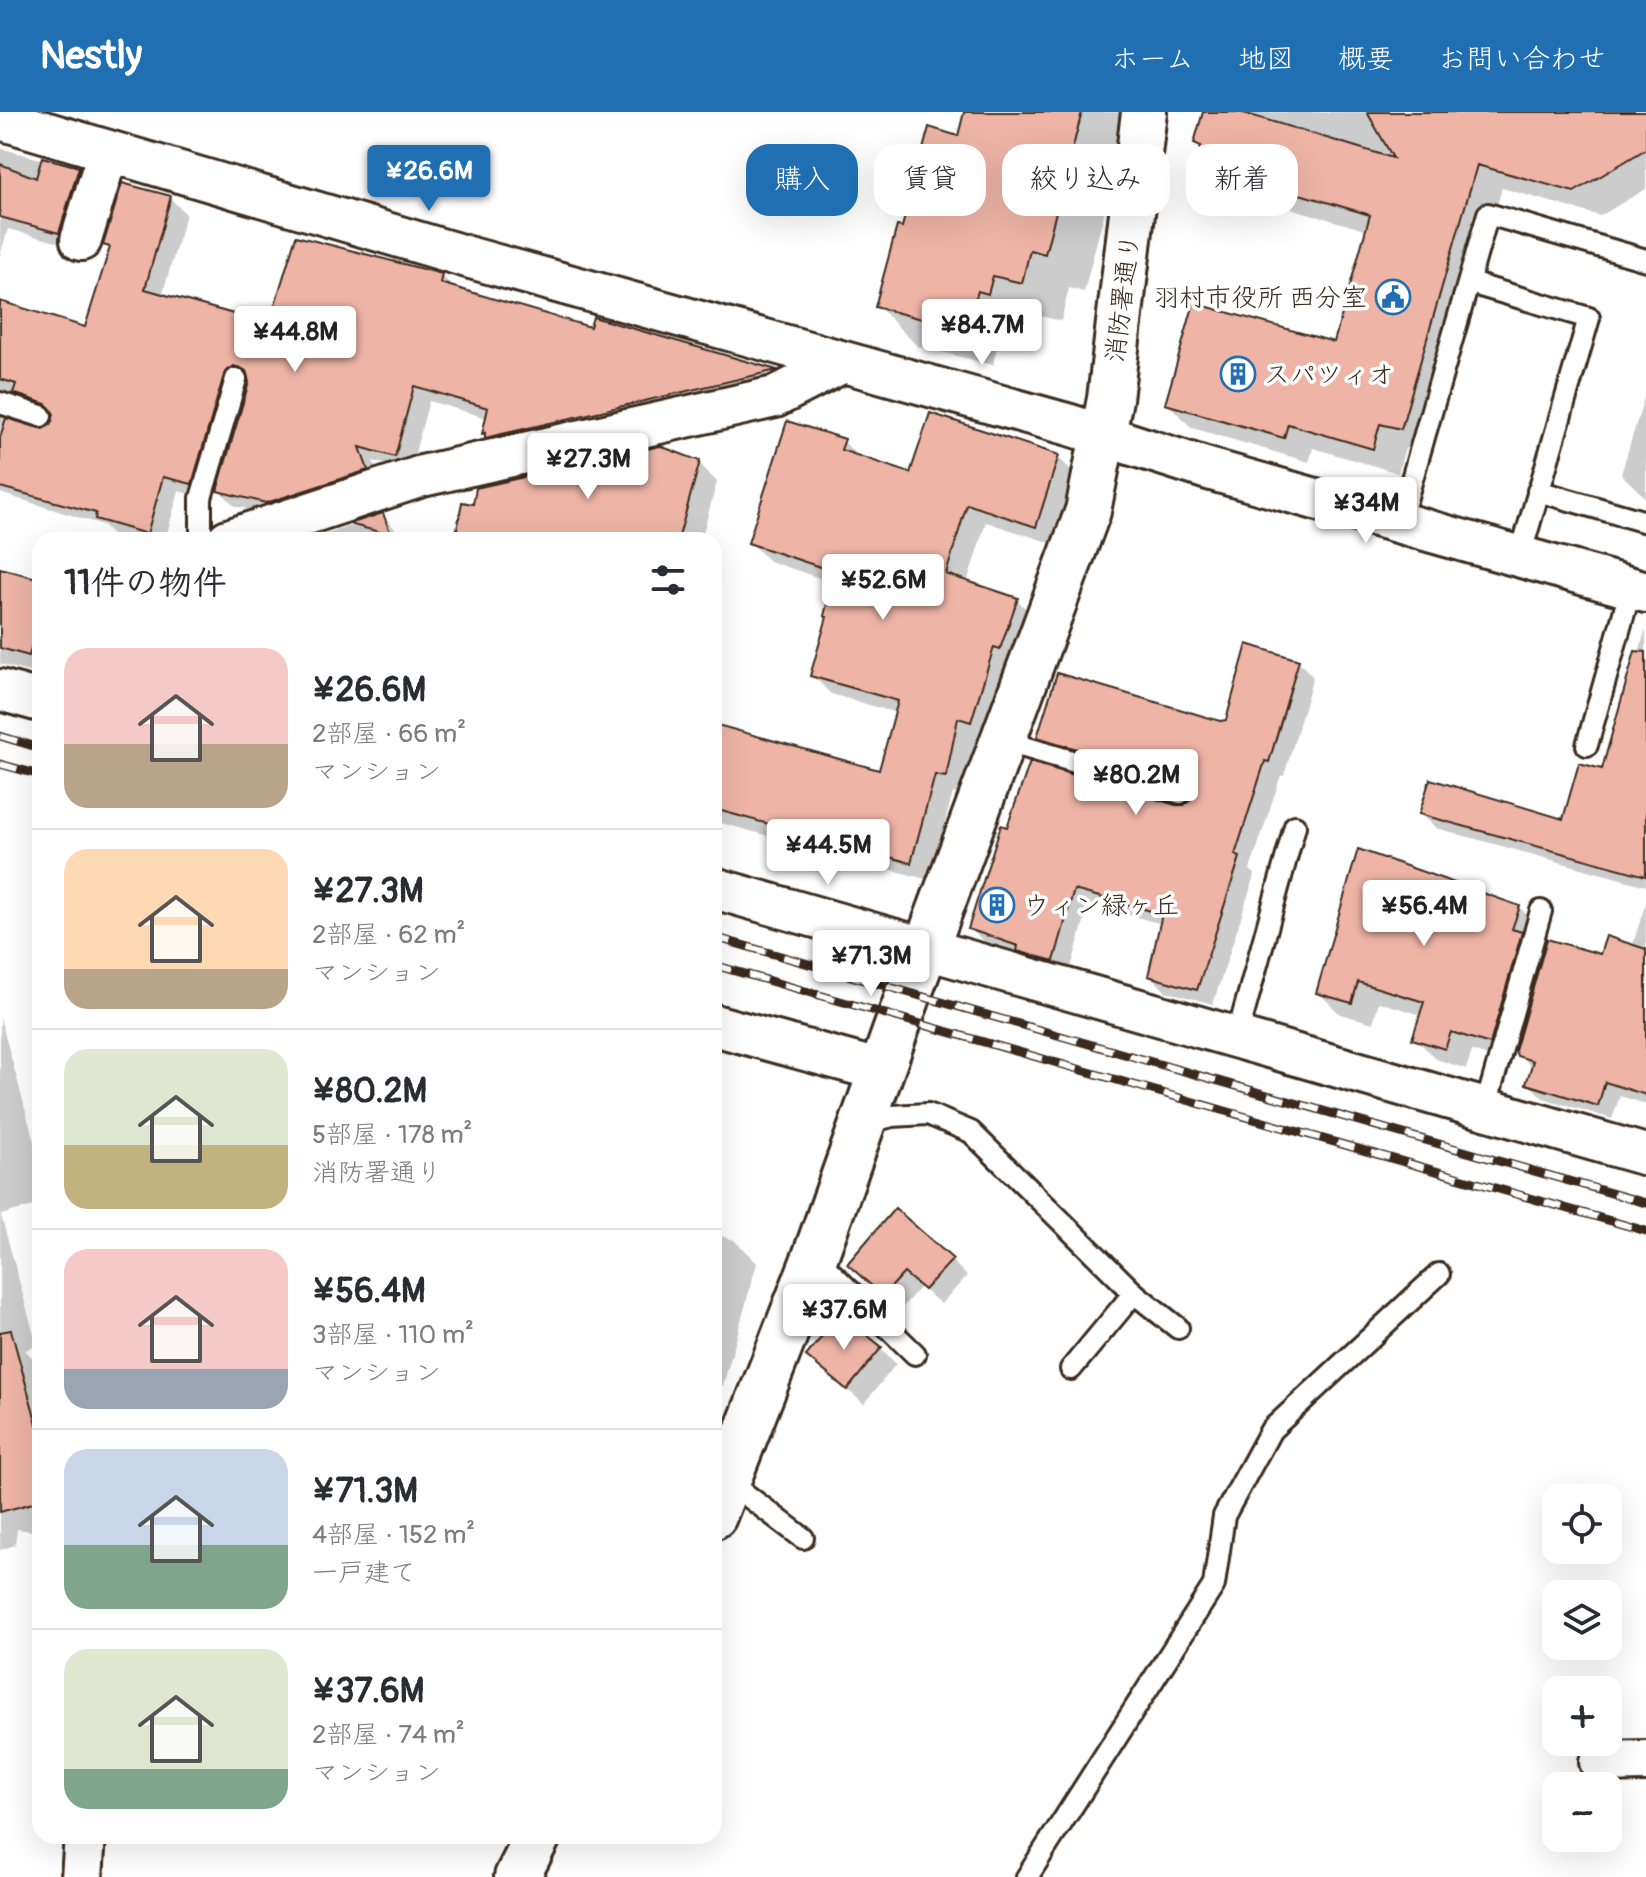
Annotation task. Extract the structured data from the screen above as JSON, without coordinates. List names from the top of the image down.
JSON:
{
  "streets": {
    "street": ["消防署通り"]
  },
  "places": {
    "public building": ["羽村市役所 西分室"],
    "building": ["スパツィオ", "ウィン緑ヶ丘"]
  },
  "page": {
    "header": "Nestly",
    "nav": [
      "ホーム",
      "地図",
      "概要",
      "お問い合わせ"
    ],
    "chip": [
      "購入",
      "賃貸",
      "絞り込み",
      "新着"
    ],
    "price": [
      "¥26.6M",
      "¥84.7M",
      "¥44.8M",
      "¥27.3M",
      "¥34M",
      "¥52.6M",
      "¥80.2M",
      "¥44.5M",
      "¥56.4M",
      "¥71.3M",
      "¥37.6M"
    ],
    "heading": "11件の物件",
    "list": [
      {
        "name": "¥26.6M",
        "note": "2部屋 · 66 m² · マンション"
      },
      {
        "name": "¥27.3M",
        "note": "2部屋 · 62 m² · マンション"
      },
      {
        "name": "¥80.2M",
        "note": "5部屋 · 178 m² · 消防署通り"
      },
      {
        "name": "¥56.4M",
        "note": "3部屋 · 110 m² · マンション"
      },
      {
        "name": "¥71.3M",
        "note": "4部屋 · 152 m² · 一戸建て"
      },
      {
        "name": "¥37.6M",
        "note": "2部屋 · 74 m² · マンション"
      }
    ],
    "map_buttons": ["+", "−"]
  }
}
